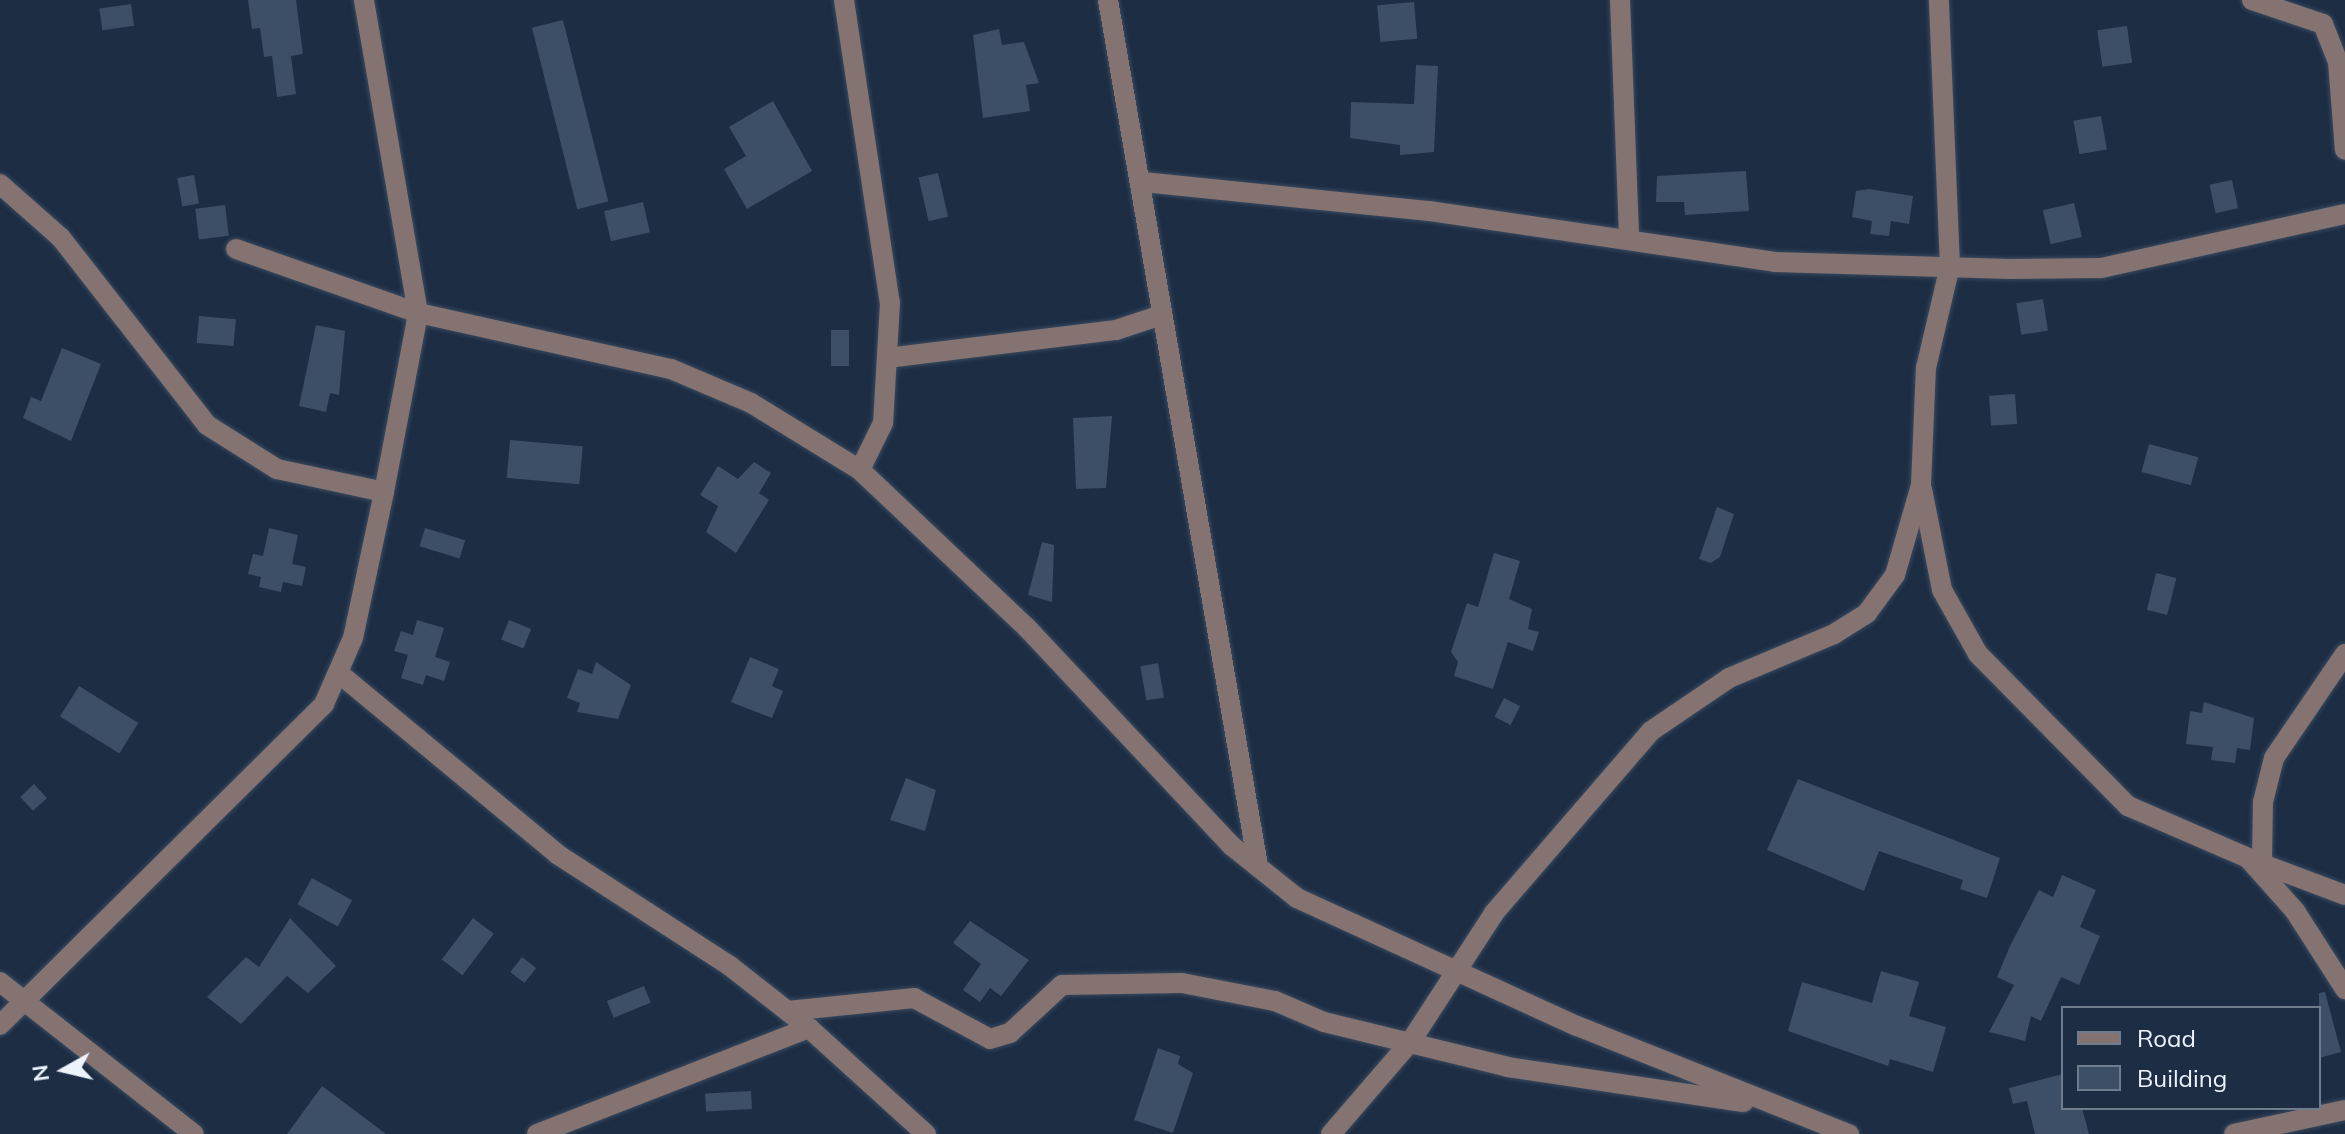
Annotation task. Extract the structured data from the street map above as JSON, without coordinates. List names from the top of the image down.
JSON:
{
  "legend": ["Road", "Building"],
  "north": "left"
}
